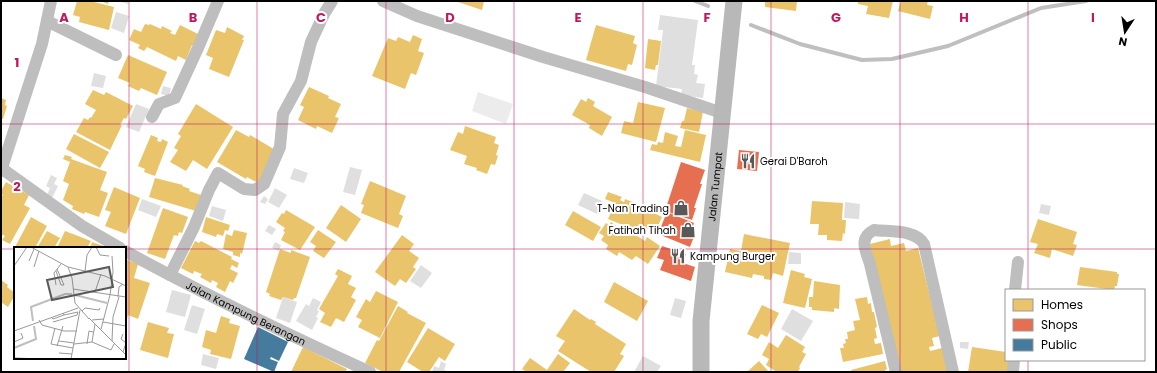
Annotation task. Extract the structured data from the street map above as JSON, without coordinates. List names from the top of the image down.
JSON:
{
  "streets": {
    "main road": ["Jalan Tumpat"],
    "street": ["Jalan Kampung Berangan"]
  },
  "places": {
    "restaurant": ["Gerai D'Baroh", "Kampung Burger"],
    "shop": ["T-Nan Trading", "Fatihah Tihah"]
  },
  "legend": ["Homes", "Shops", "Public"],
  "north": "bottom",
  "grid": {
    "columns": [
      "A",
      "B",
      "C",
      "D",
      "E",
      "F",
      "G",
      "H",
      "I"
    ],
    "rows": ["1", "2"]
  }
}
